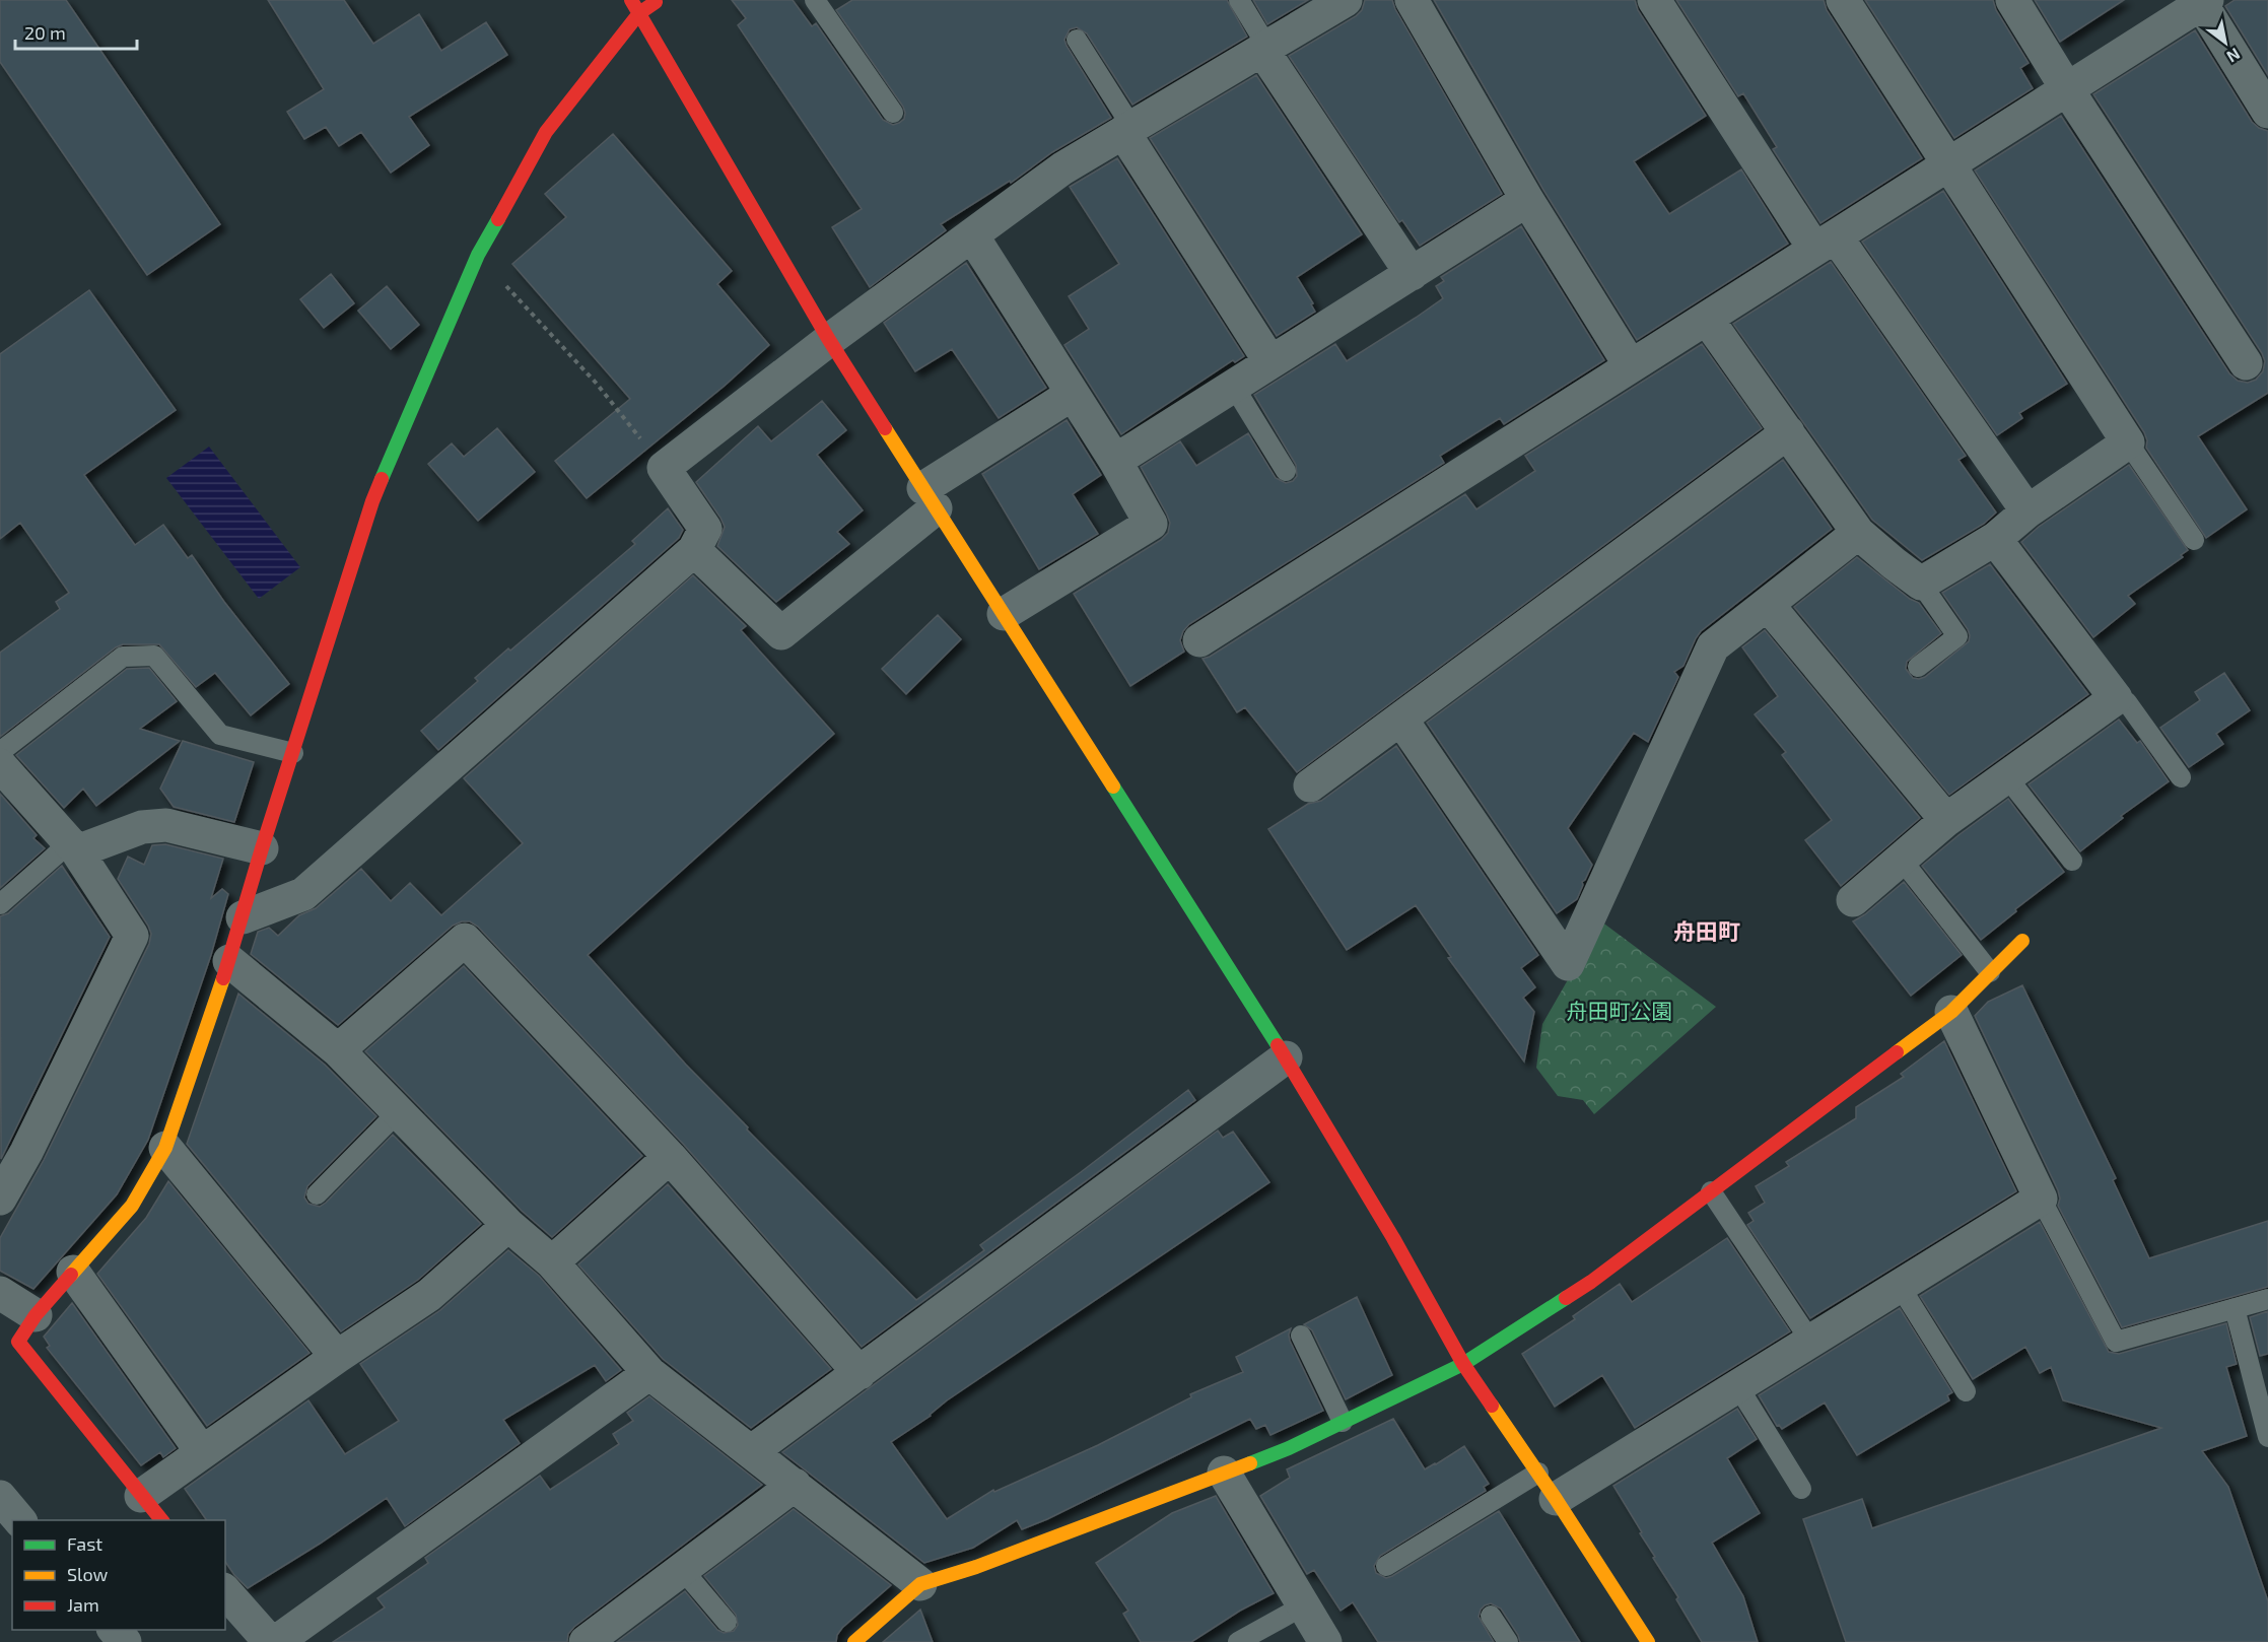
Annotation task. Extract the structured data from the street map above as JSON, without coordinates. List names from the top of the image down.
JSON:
{
  "districts": ["舟田町"],
  "parks": ["舟田町公園"],
  "legend": ["Fast", "Slow", "Jam"],
  "scale_bar": "20 m",
  "north": "bottom right"
}
